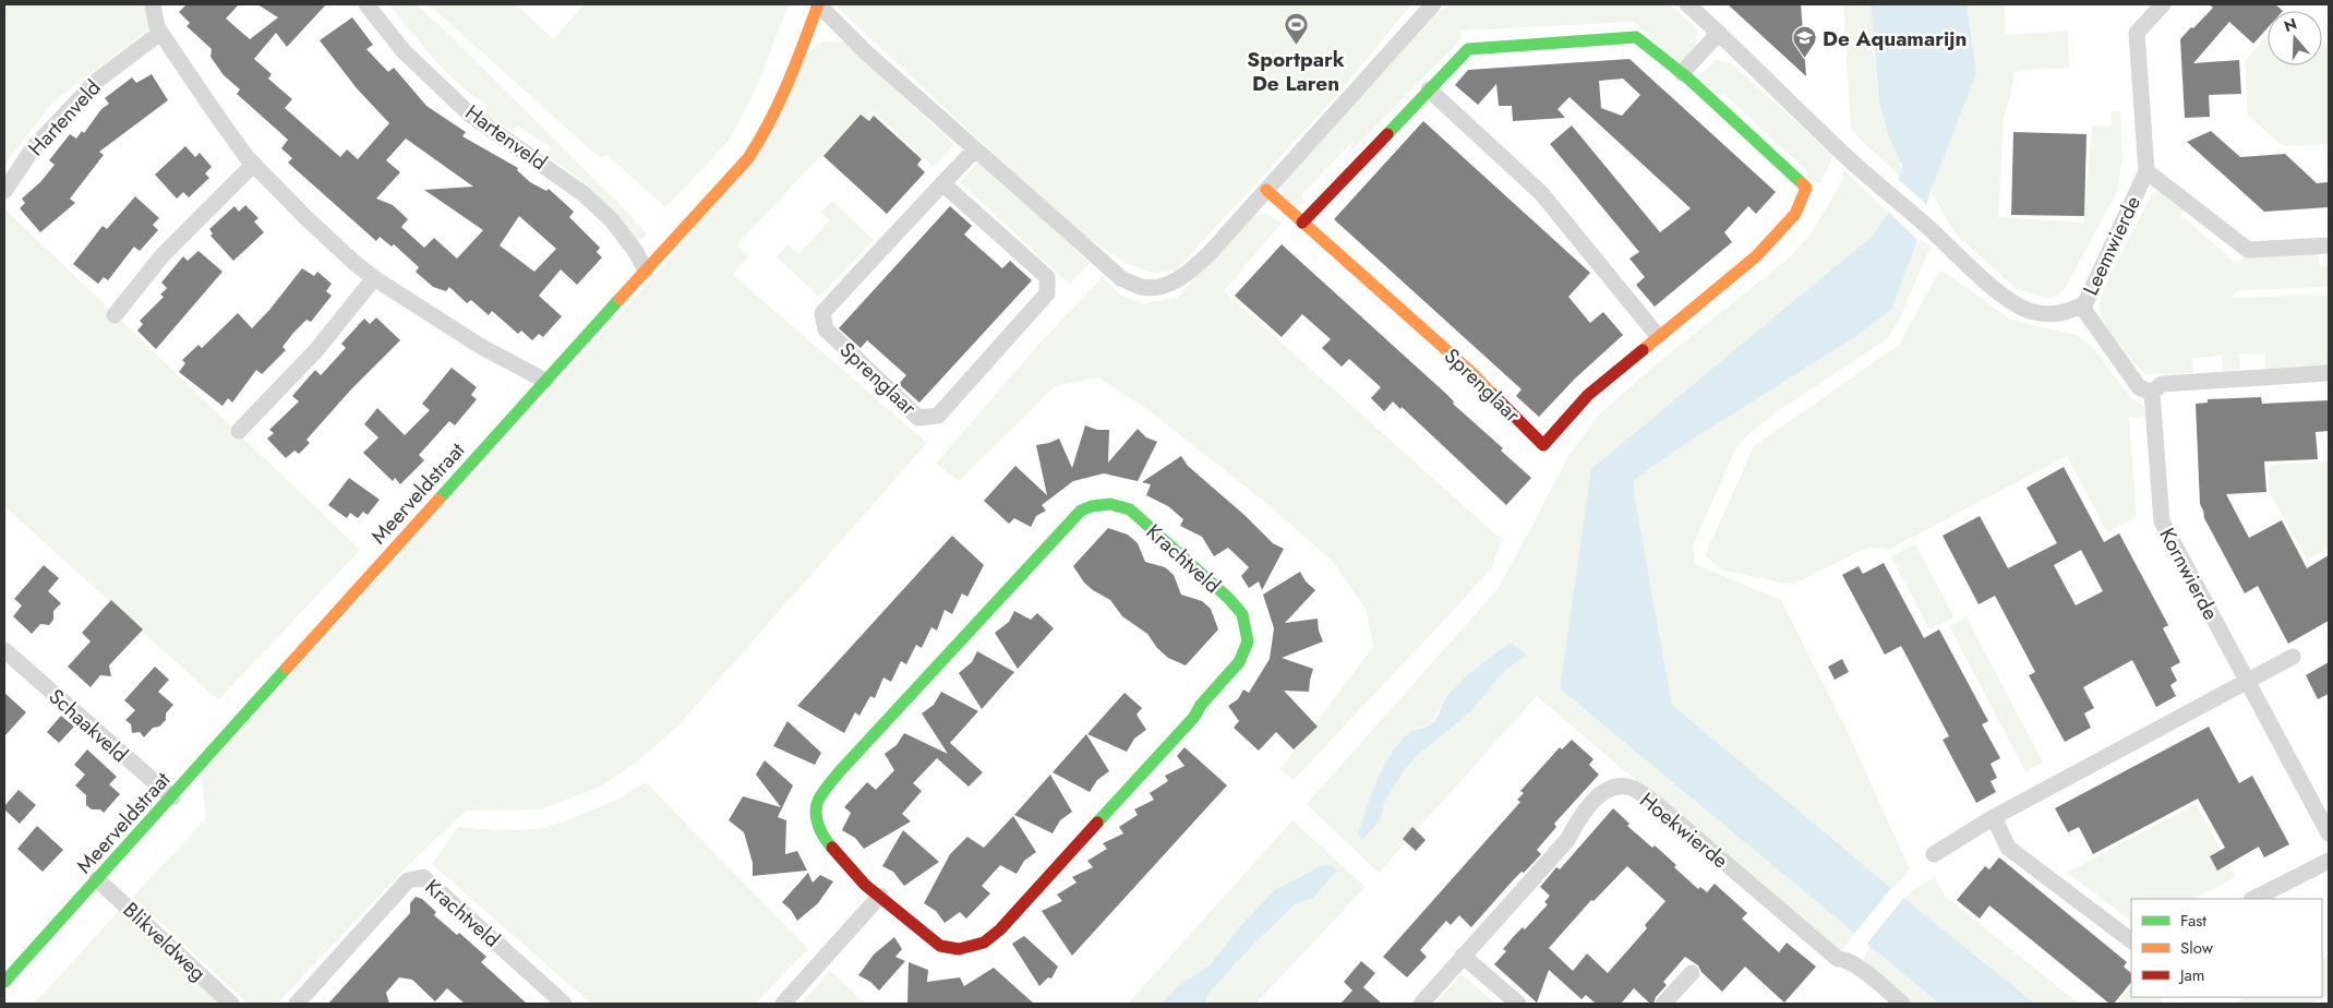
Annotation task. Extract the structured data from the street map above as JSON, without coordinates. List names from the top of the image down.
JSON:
{
  "streets": {
    "street": [
      "Hartenveld",
      "Leemwierde",
      "Sprenglaar",
      "Meerveldstraat",
      "Krachtveld",
      "Kornwierde",
      "Schaakveld",
      "Hoekwierde",
      "Blikveldweg"
    ]
  },
  "crossings": [
    ["Hartenveld", "Meerveldstraat"],
    ["Meerveldstraat", "Schaakveld"],
    ["Meerveldstraat", "Blikveldweg"]
  ],
  "places": {
    "sports": ["Sportpark De Laren"],
    "school or university": ["De Aquamarijn"]
  },
  "legend": ["Fast", "Slow", "Jam"],
  "north": "top"
}
